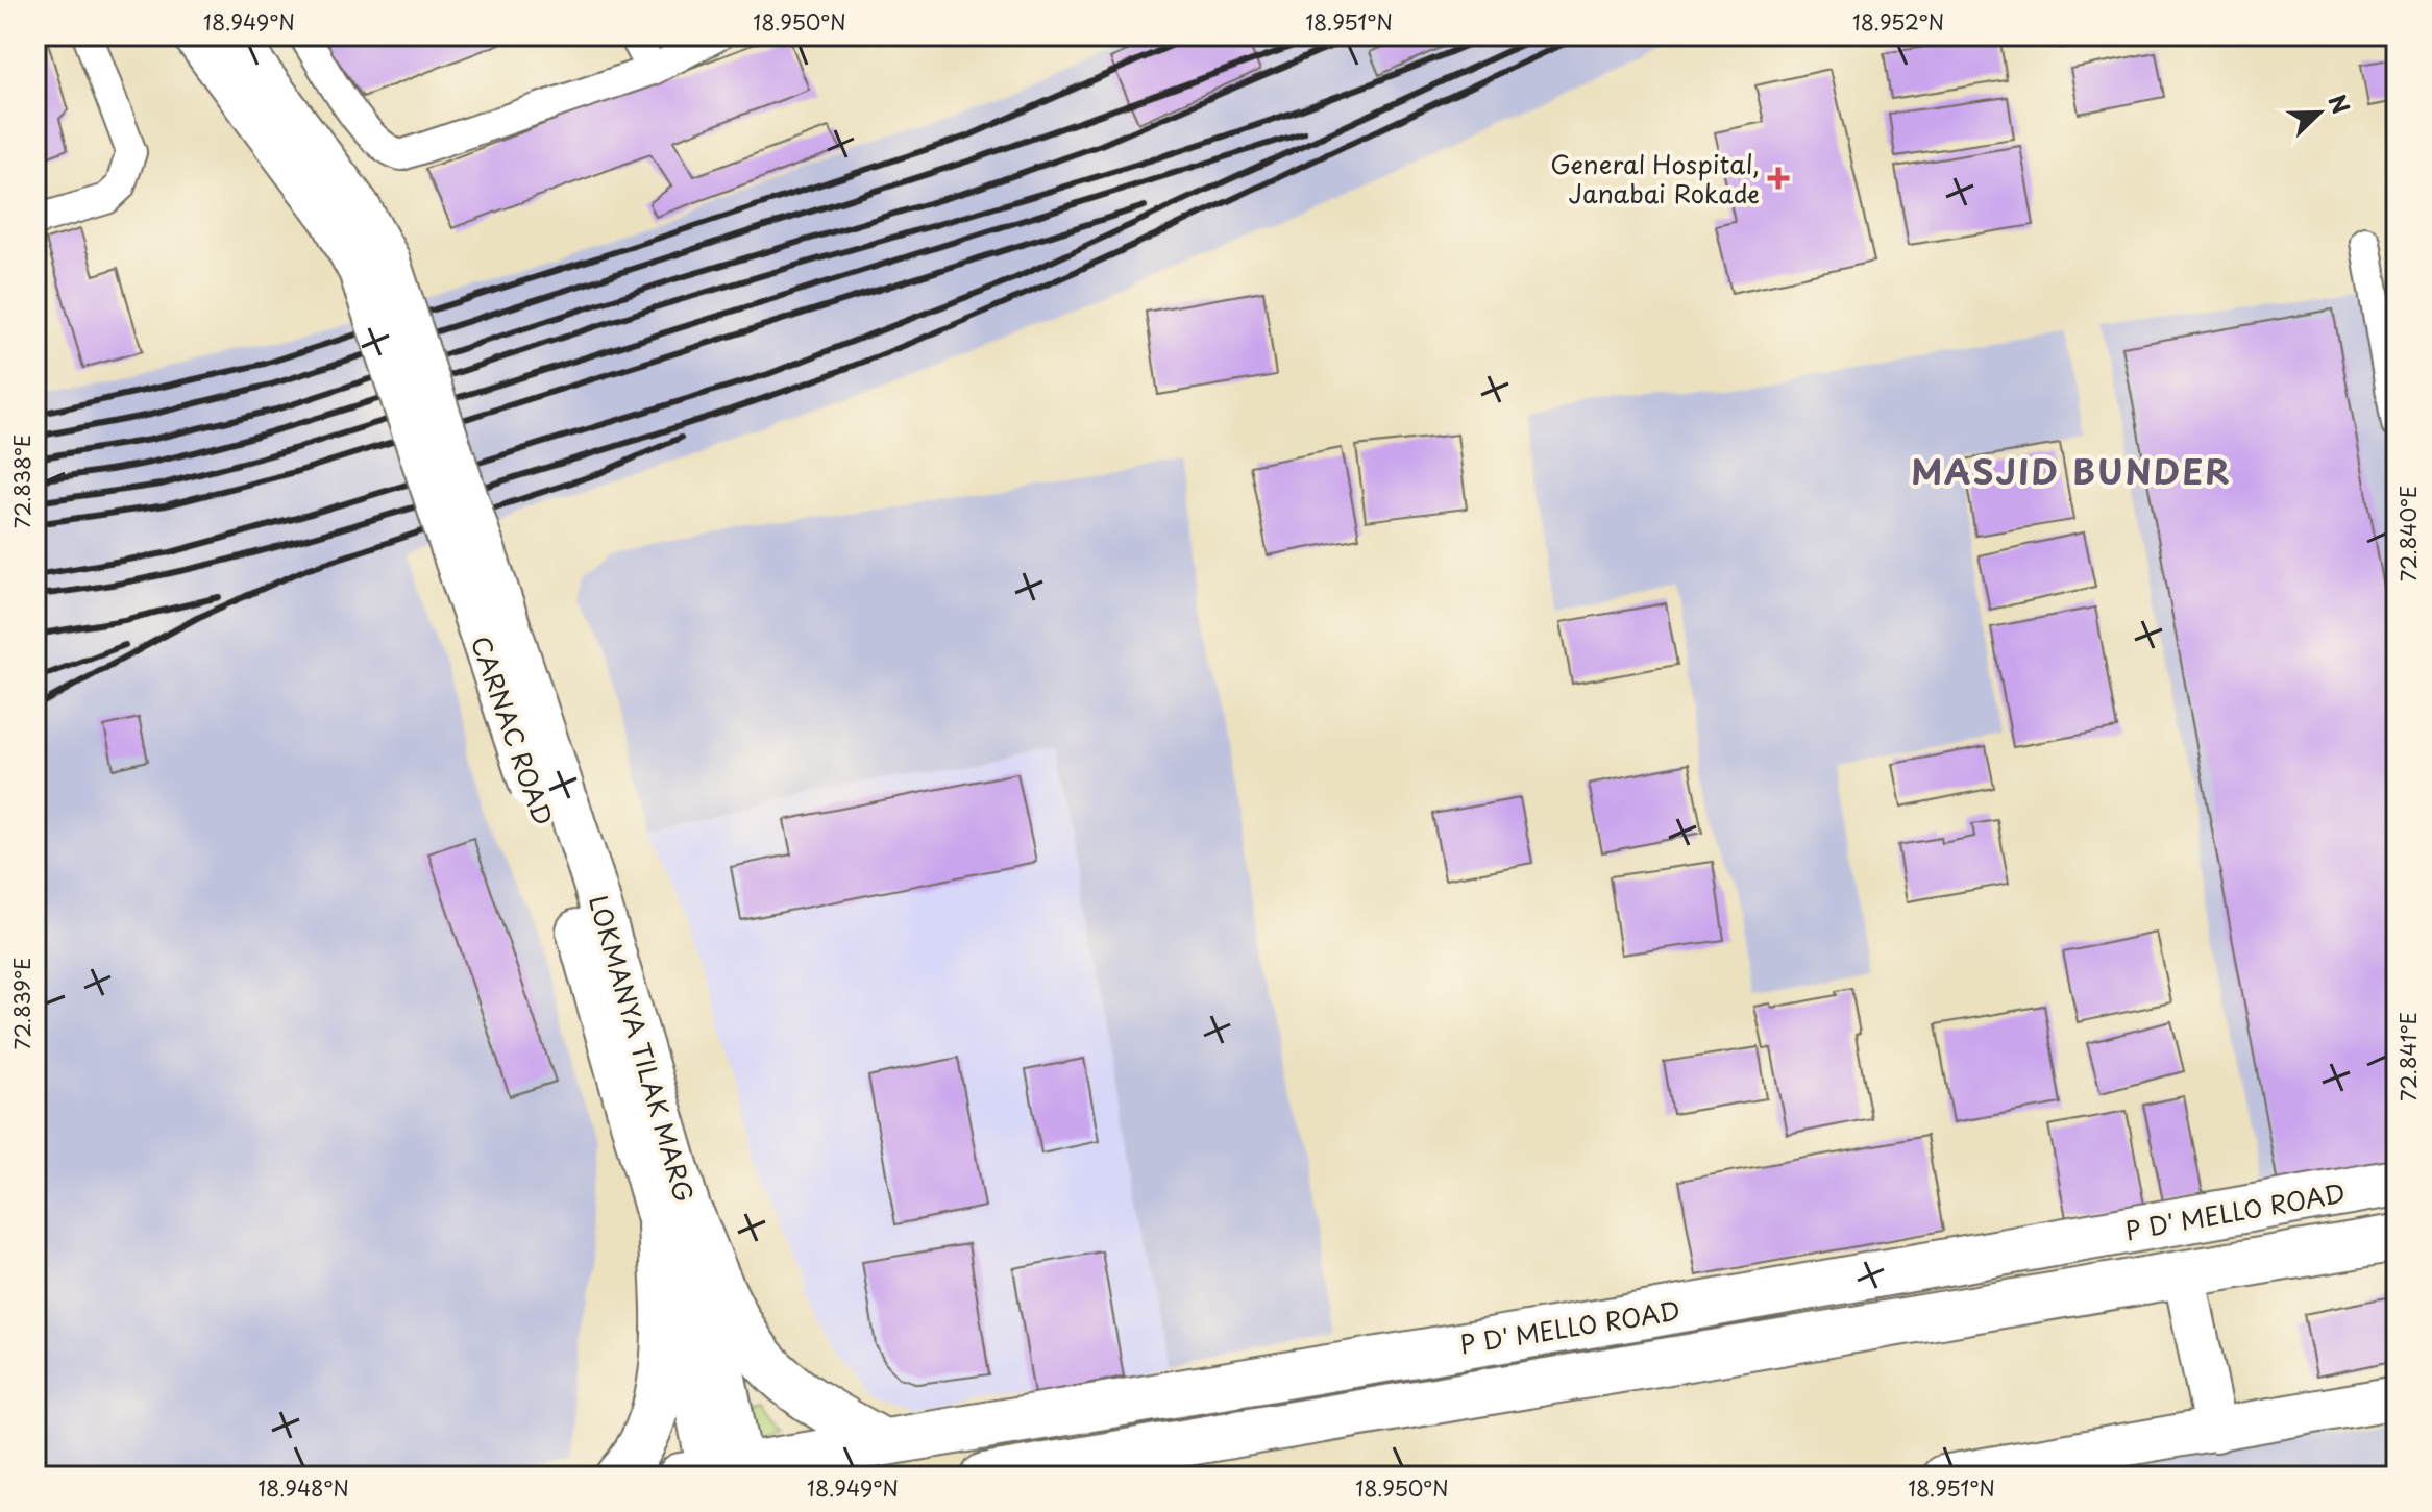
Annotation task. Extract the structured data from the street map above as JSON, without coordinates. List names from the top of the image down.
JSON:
{
  "streets": {
    "main road": ["CARNAC ROAD", "P D' MELLO ROAD"]
  },
  "crossings": [
    ["CARNAC ROAD", "P D' MELLO ROAD"]
  ],
  "districts": ["MASJID BUNDER"],
  "places": {
    "health": ["General Hospital, Janabai Rokade"]
  },
  "north": "top right",
  "coordinates": [
    "18.949°N",
    "18.950°N",
    "18.951°N",
    "18.952°N",
    "72.838°E",
    "72.840°E",
    "72.839°E",
    "72.841°E",
    "18.948°N"
  ]
}
